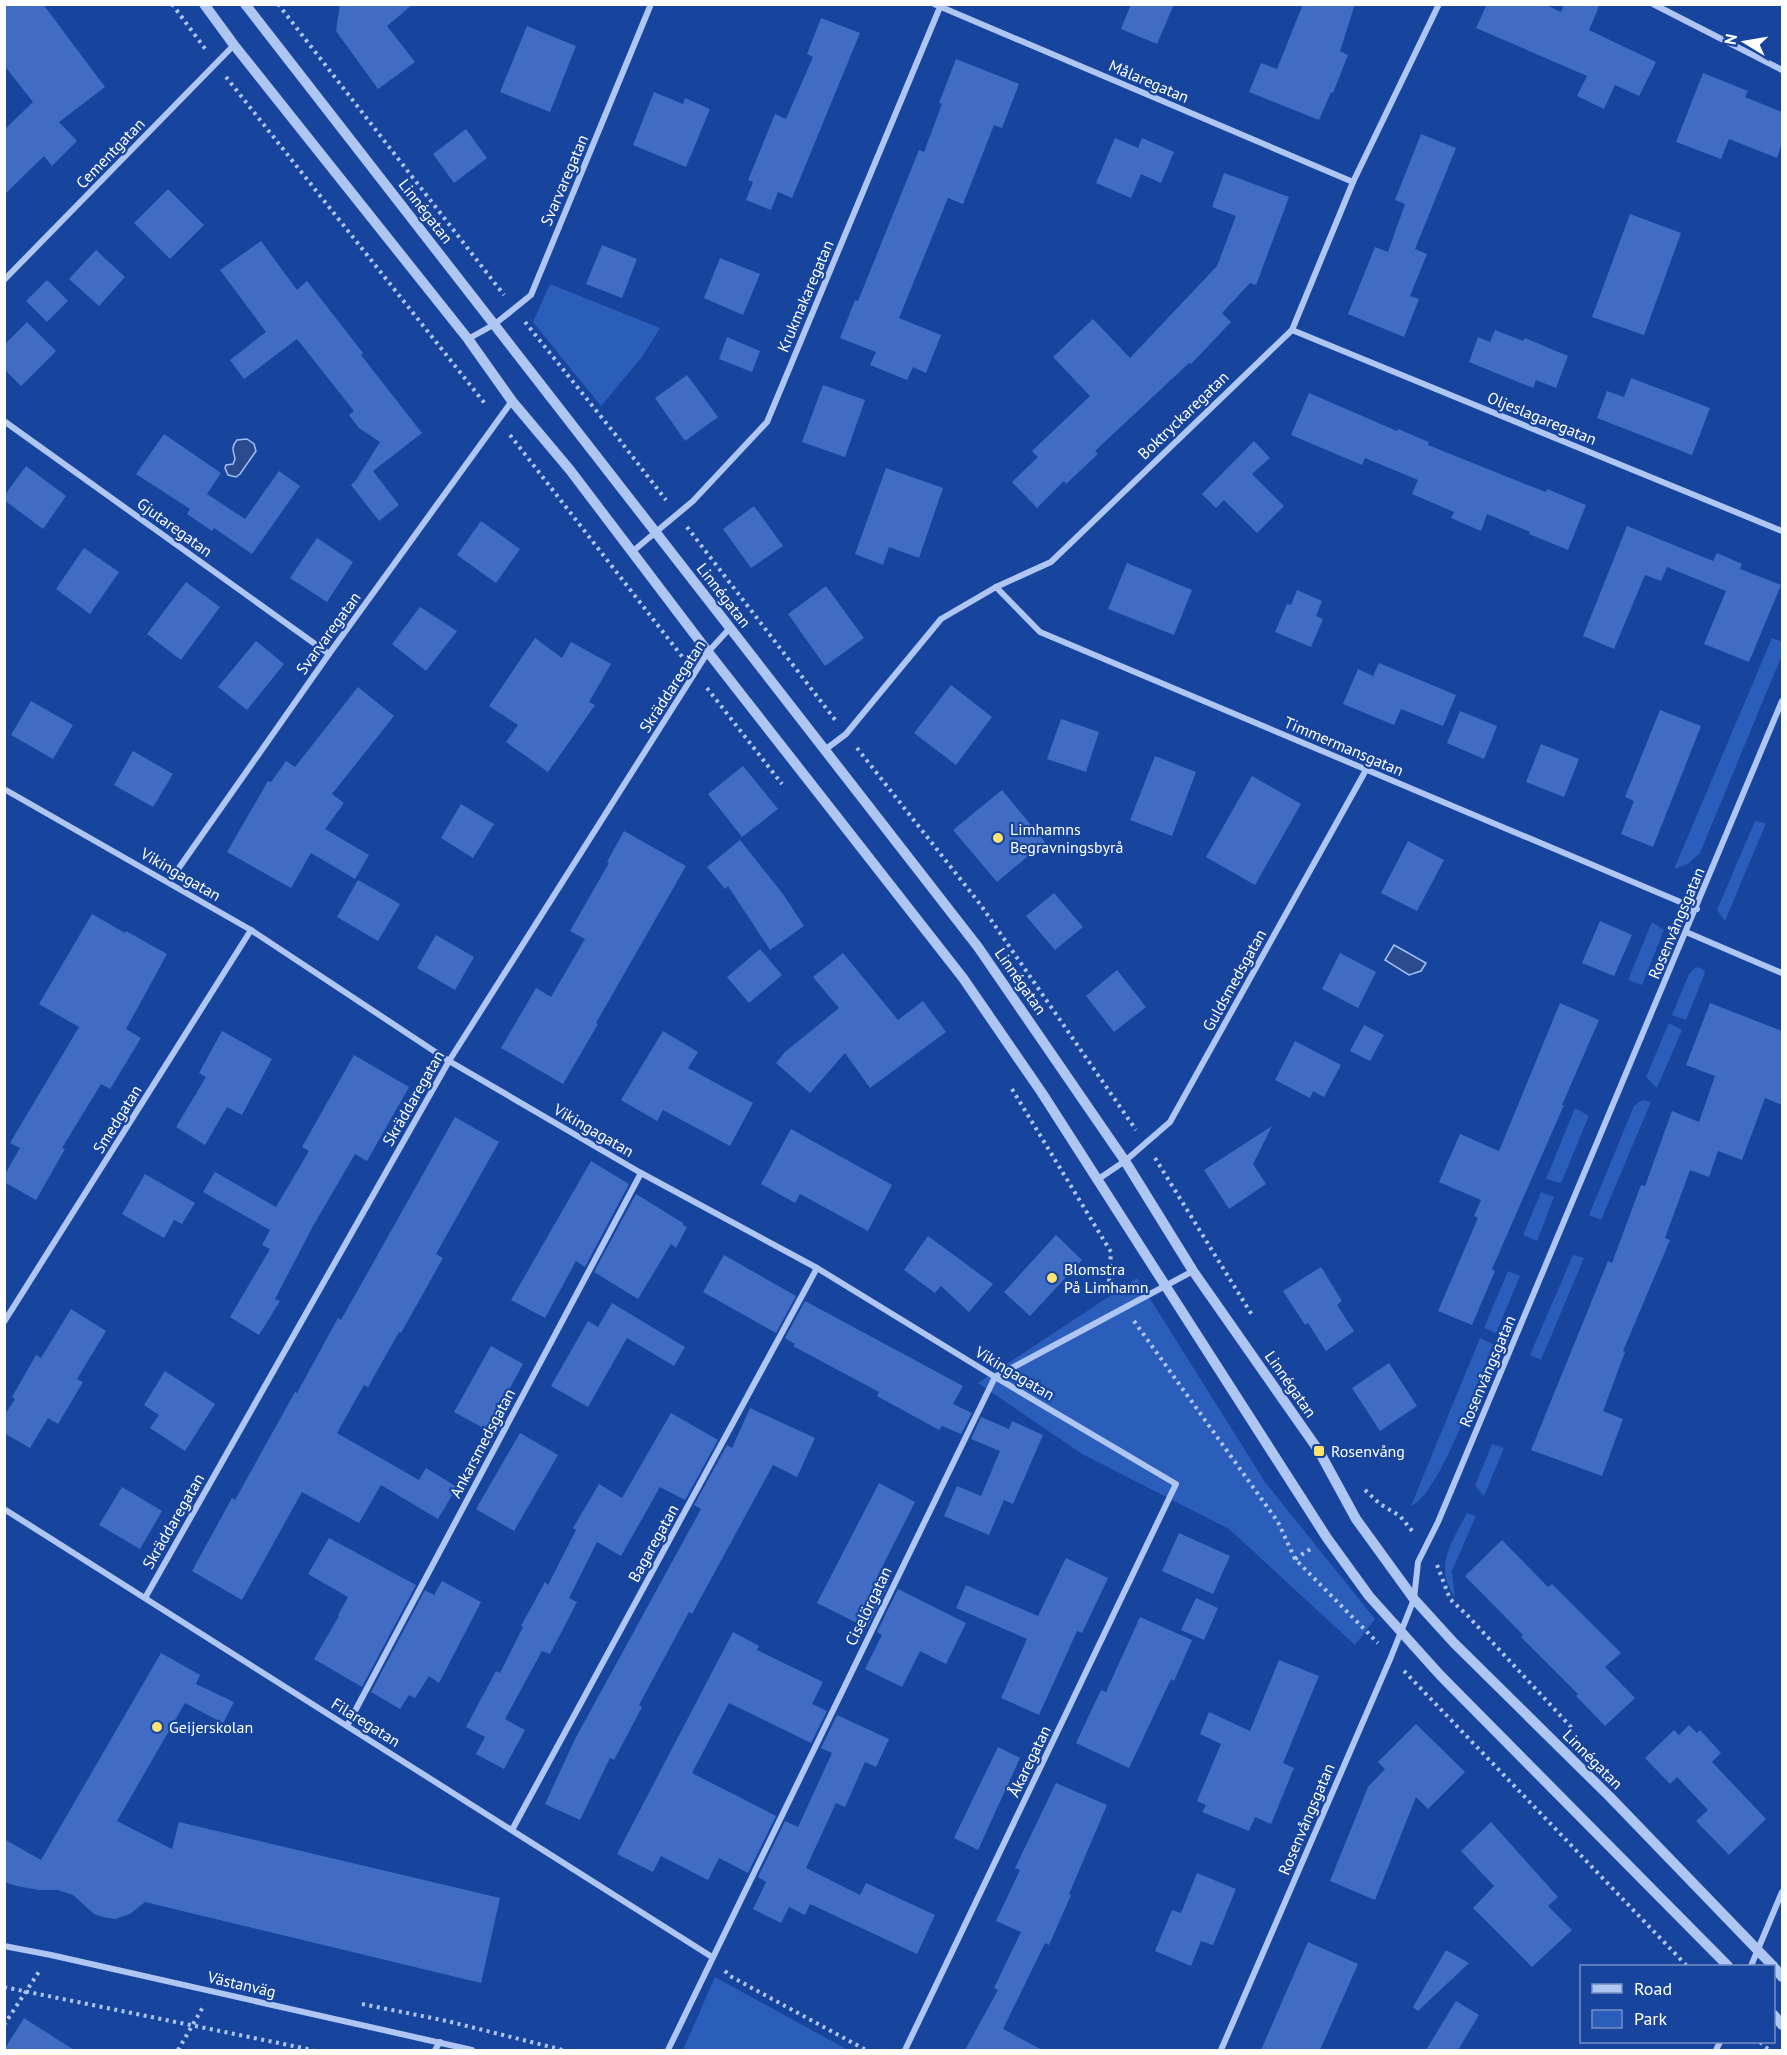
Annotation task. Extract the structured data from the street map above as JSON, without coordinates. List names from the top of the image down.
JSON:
{
  "streets": {
    "street": [
      "Målaregatan",
      "Cementgatan",
      "Svarvaregatan",
      "Linnégatan",
      "Krukmakaregatan",
      "Boktryckaregatan",
      "Oljeslagaregatan",
      "Gjutaregatan",
      "Skräddaregatan",
      "Timmermansgatan",
      "Vikingagatan",
      "Rosenvångsgatan",
      "Guldsmedsgatan",
      "Smedgatan",
      "Ankarsmedsgatan",
      "Bagaregatan",
      "Ciselörgatan",
      "Filaregatan",
      "Åkaregatan",
      "Västanväg"
    ]
  },
  "crossings": [
    ["Målaregatan", "Krukmakaregatan"],
    ["Målaregatan", "Boktryckaregatan"],
    ["Svarvaregatan", "Linnégatan"],
    ["Svarvaregatan", "Gjutaregatan"],
    ["Svarvaregatan", "Vikingagatan"],
    ["Linnégatan", "Krukmakaregatan"],
    ["Linnégatan", "Boktryckaregatan"],
    ["Linnégatan", "Skräddaregatan"],
    ["Linnégatan", "Rosenvångsgatan"],
    ["Linnégatan", "Guldsmedsgatan"],
    ["Boktryckaregatan", "Oljeslagaregatan"],
    ["Boktryckaregatan", "Timmermansgatan"],
    ["Skräddaregatan", "Vikingagatan"],
    ["Skräddaregatan", "Filaregatan"],
    ["Timmermansgatan", "Rosenvångsgatan"],
    ["Timmermansgatan", "Guldsmedsgatan"],
    ["Vikingagatan", "Smedgatan"],
    ["Vikingagatan", "Ankarsmedsgatan"],
    ["Vikingagatan", "Bagaregatan"],
    ["Vikingagatan", "Ciselörgatan"],
    ["Vikingagatan", "Åkaregatan"],
    ["Ankarsmedsgatan", "Filaregatan"],
    ["Bagaregatan", "Filaregatan"],
    ["Ciselörgatan", "Filaregatan"]
  ],
  "places": {
    "other": ["Limhamns Begravningsbyrå", "Blomstra På Limhamn", "Geijerskolan"],
    "transit": ["Rosenvång"]
  },
  "legend": ["Road", "Park"],
  "north": "left"
}
